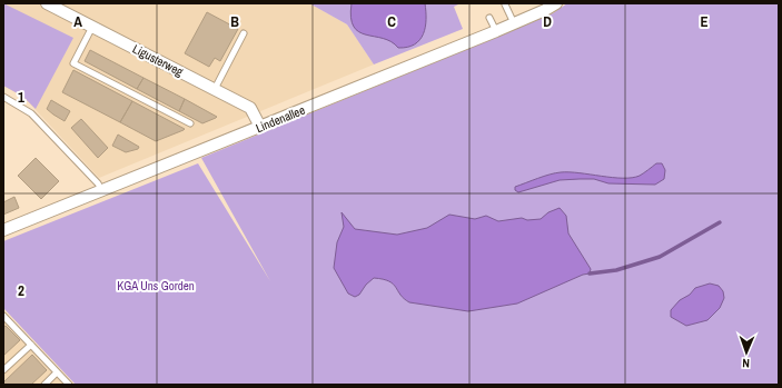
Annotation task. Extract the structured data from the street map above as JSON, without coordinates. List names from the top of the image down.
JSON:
{
  "streets": {
    "street": ["Ligusterweg", "Lindenallee"]
  },
  "crossings": [
    ["Ligusterweg", "Lindenallee"]
  ],
  "parks": ["KGA Uns Gorden"],
  "north": "bottom",
  "grid": {
    "columns": [
      "A",
      "B",
      "C",
      "D",
      "E"
    ],
    "rows": ["1", "2"]
  }
}
